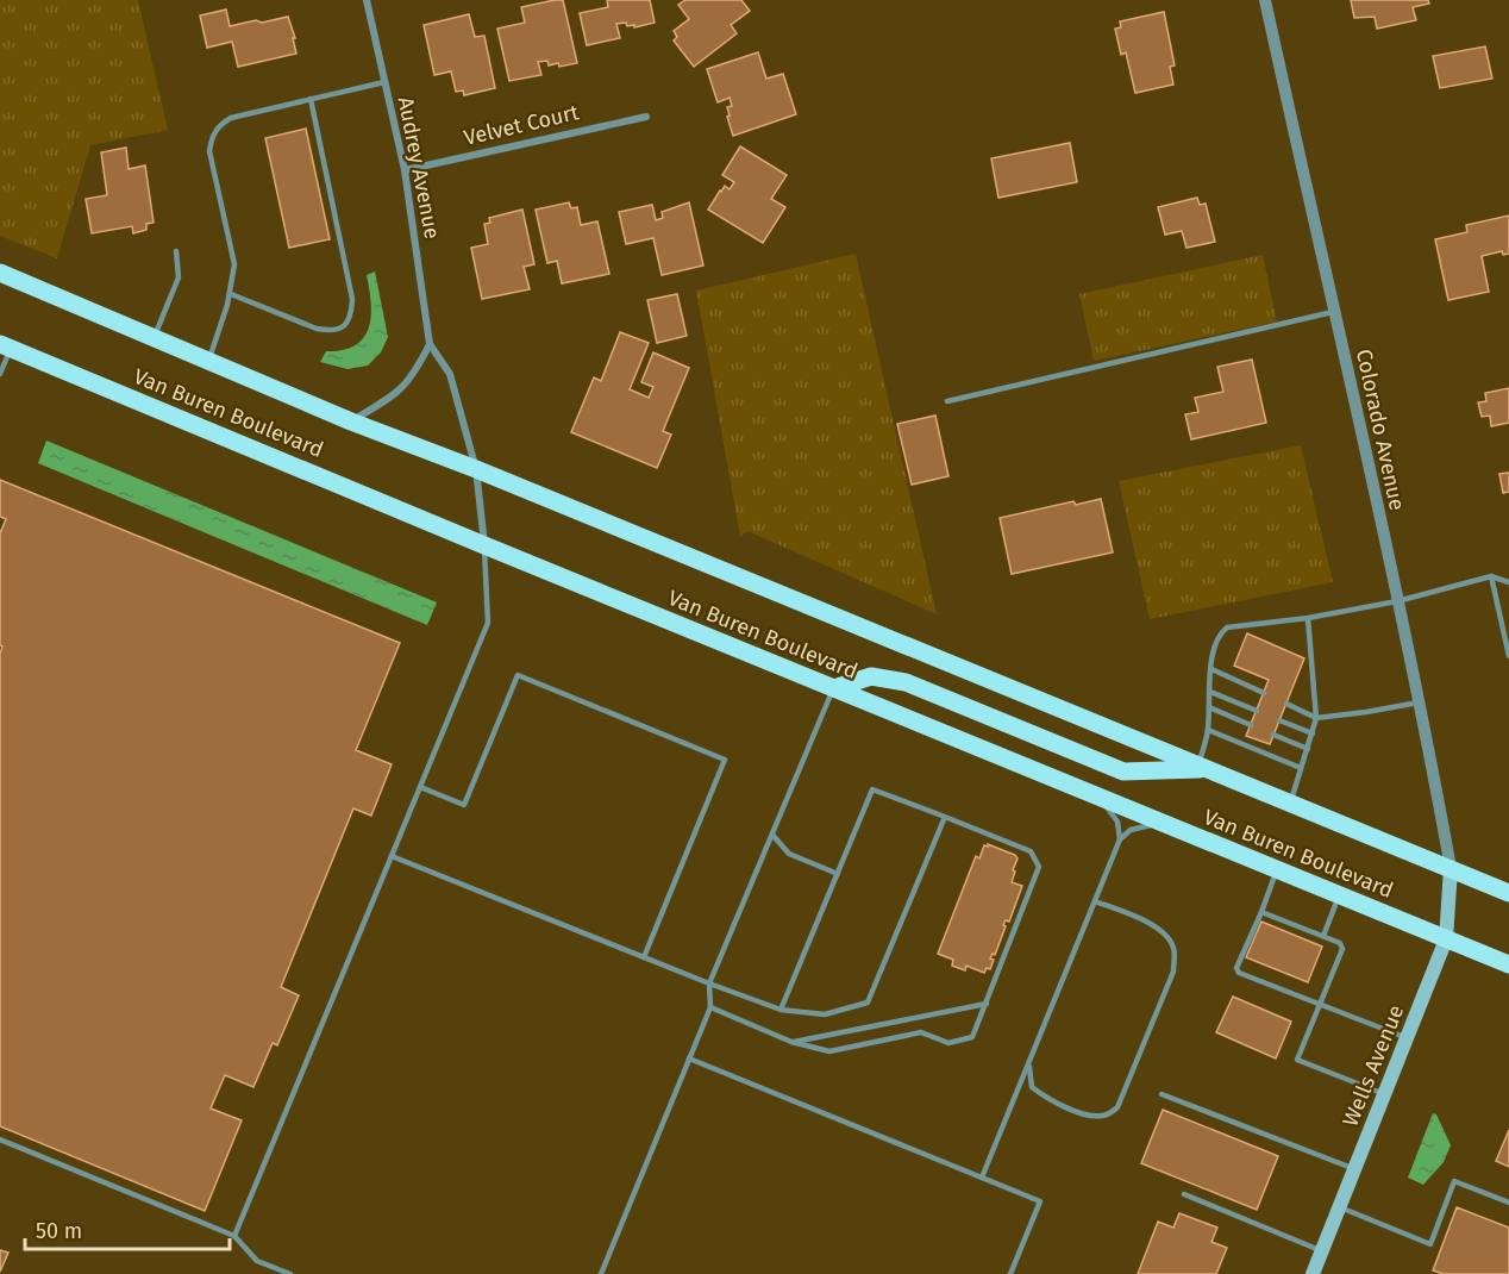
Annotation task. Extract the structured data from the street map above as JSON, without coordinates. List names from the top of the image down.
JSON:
{
  "streets": {
    "main road": ["Van Buren Boulevard", "Wells Avenue"],
    "street": ["Velvet Court", "Audrey Avenue", "Colorado Avenue"]
  },
  "crossings": [
    ["Velvet Court", "Audrey Avenue"],
    ["Audrey Avenue", "Van Buren Boulevard"],
    ["Van Buren Boulevard", "Colorado Avenue"],
    ["Van Buren Boulevard", "Wells Avenue"],
    ["Colorado Avenue", "Wells Avenue"]
  ],
  "scale_bar": "50 m"
}
